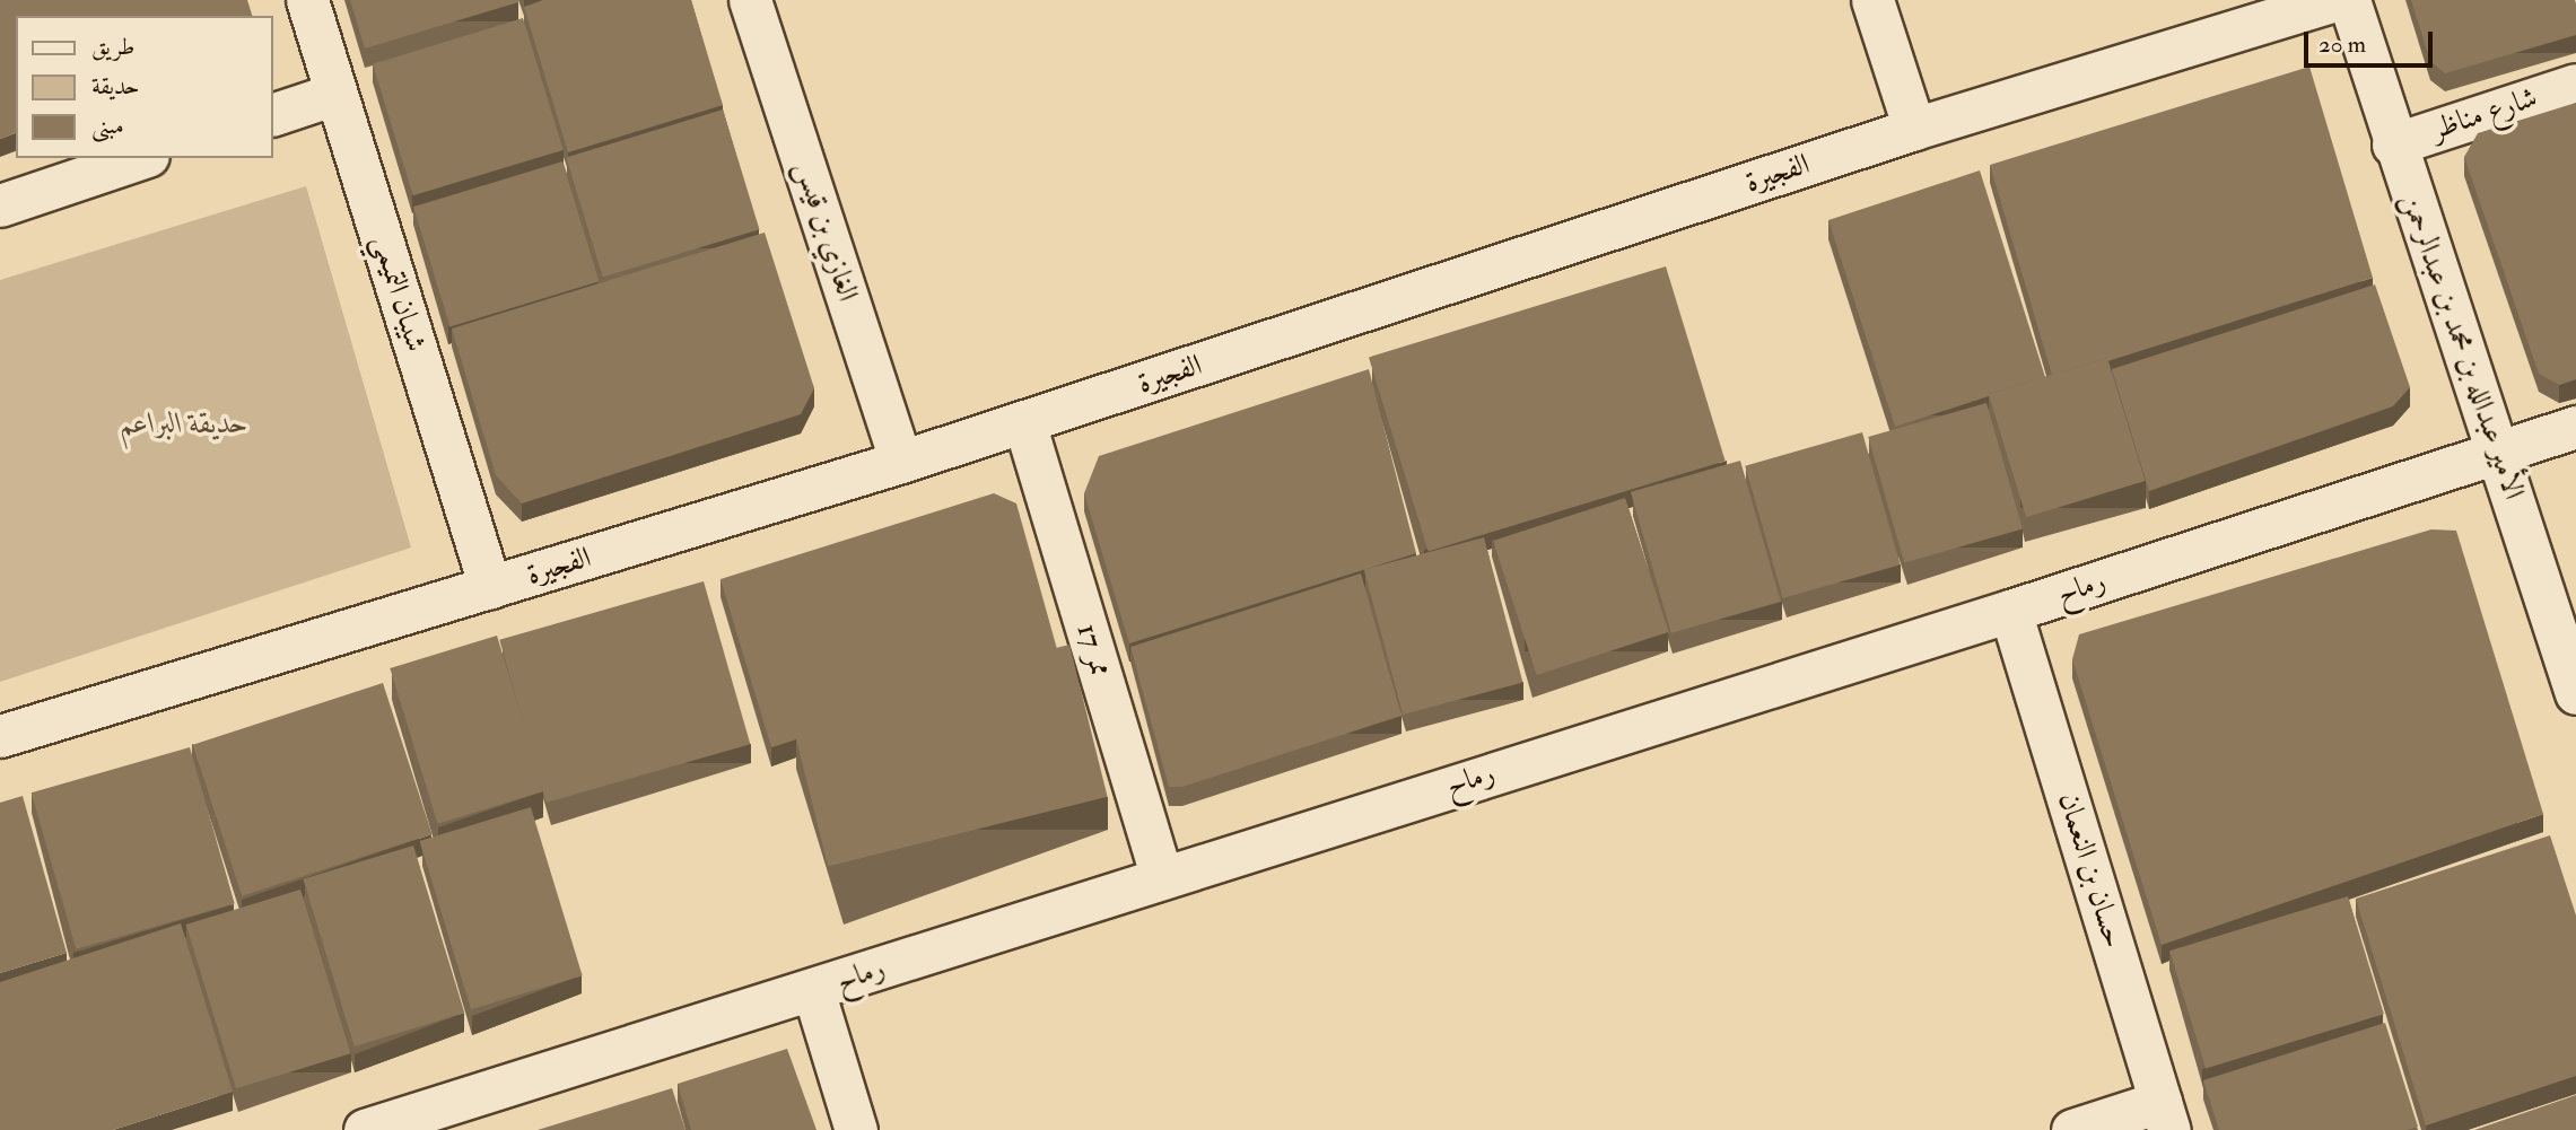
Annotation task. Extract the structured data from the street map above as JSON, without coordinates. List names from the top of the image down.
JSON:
{
  "streets": {
    "street": [
      "شارع مناظر",
      "الفجيرة",
      "الغازي بن قيس",
      "شيبان التميمي",
      "الأمير عبدالله بن محمد بن عبدالرحمن",
      "رماح",
      "ممر 17",
      "حسان بن النعمان"
    ]
  },
  "crossings": [
    ["شارع مناظر", "الأمير عبدالله بن محمد بن عبدالرحمن"],
    ["الفجيرة", "الغازي بن قيس"],
    ["الفجيرة", "شيبان التميمي"],
    ["الفجيرة", "ممر 17"],
    ["الأمير عبدالله بن محمد بن عبدالرحمن", "رماح"],
    ["رماح", "ممر 17"],
    ["رماح", "حسان بن النعمان"]
  ],
  "parks": ["حديقة البراعم"],
  "legend": ["طريق", "حديقة", "مبنى"],
  "scale_bar": "20 m"
}
